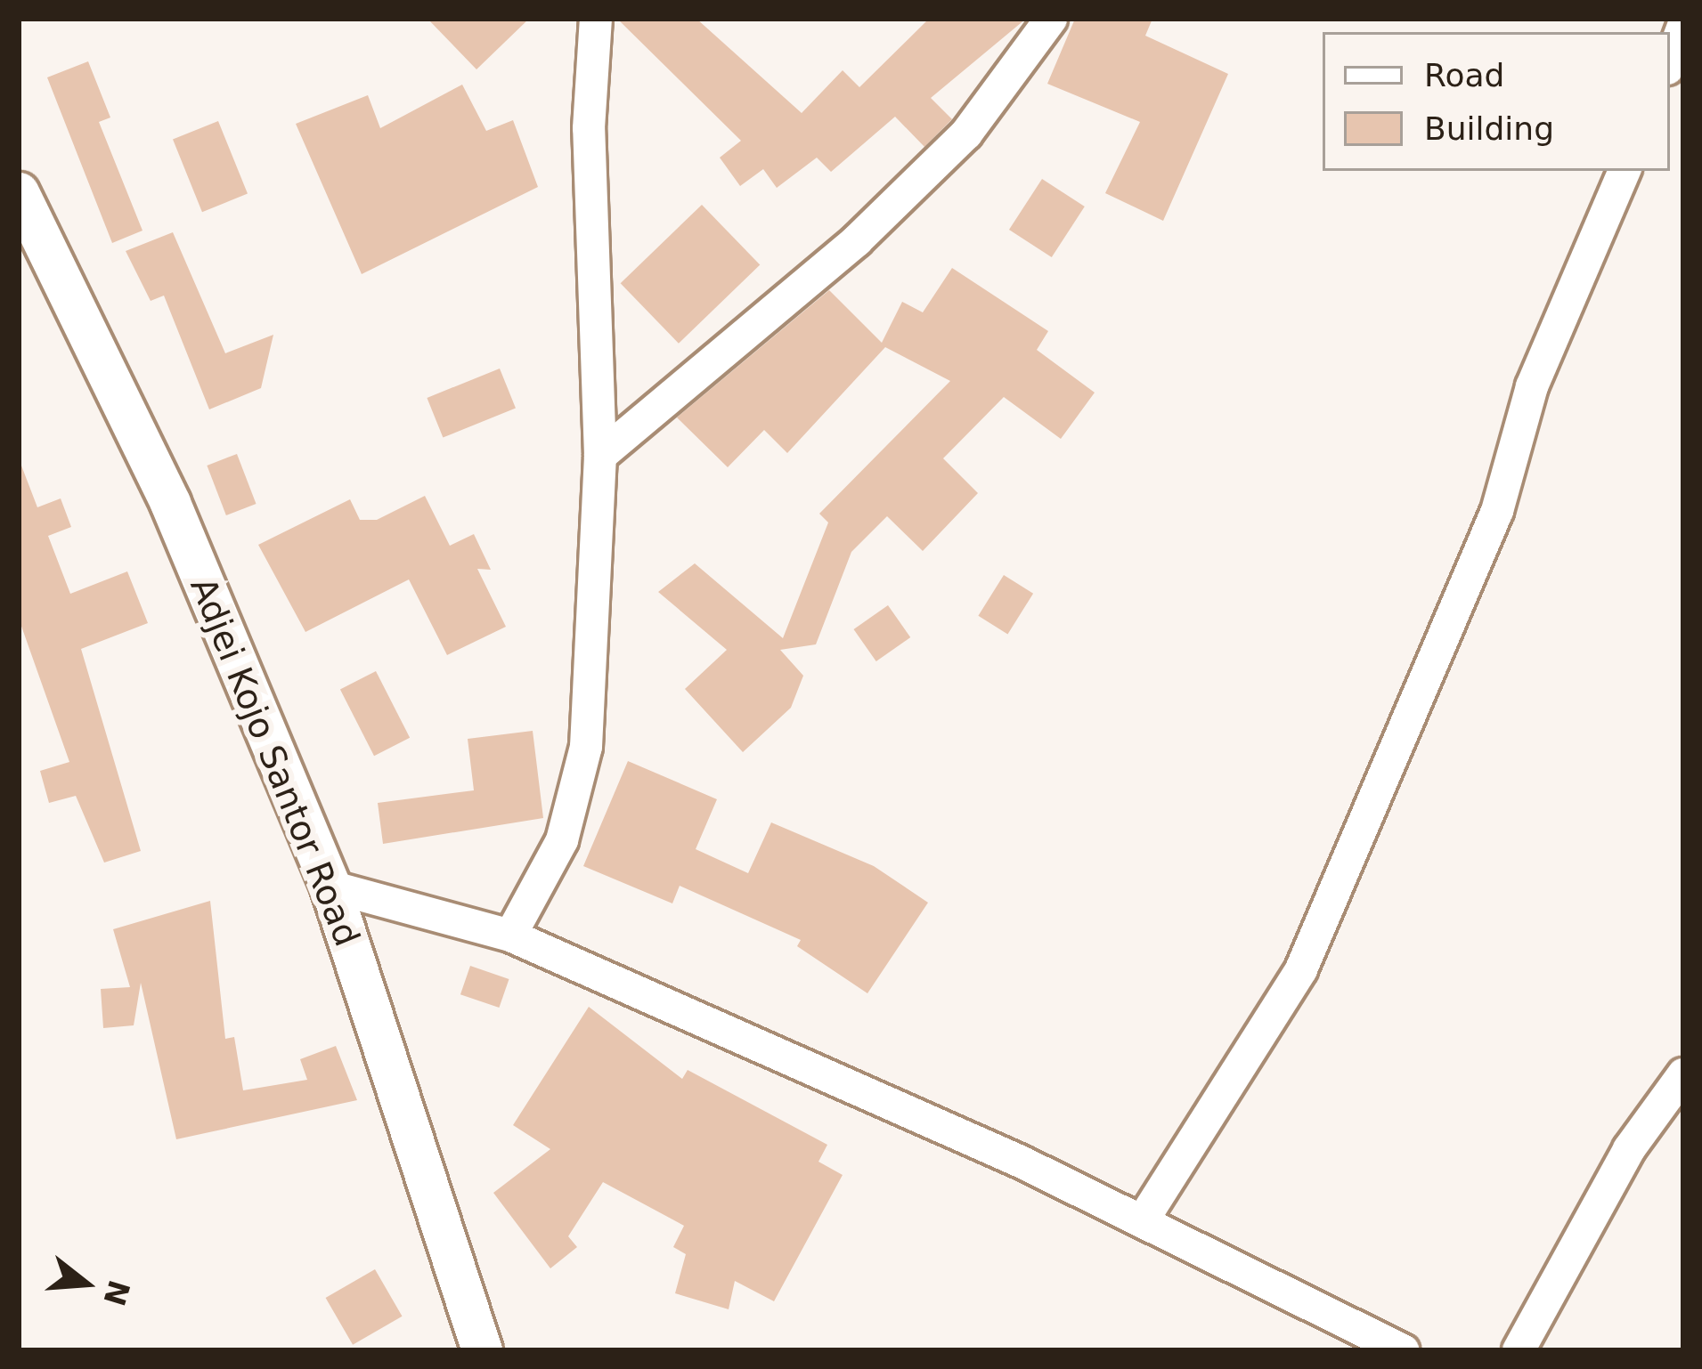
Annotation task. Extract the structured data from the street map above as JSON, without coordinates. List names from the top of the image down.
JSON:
{
  "streets": {
    "street": ["Adjei Kojo Santor Road"]
  },
  "legend": ["Road", "Building"],
  "north": "right"
}
